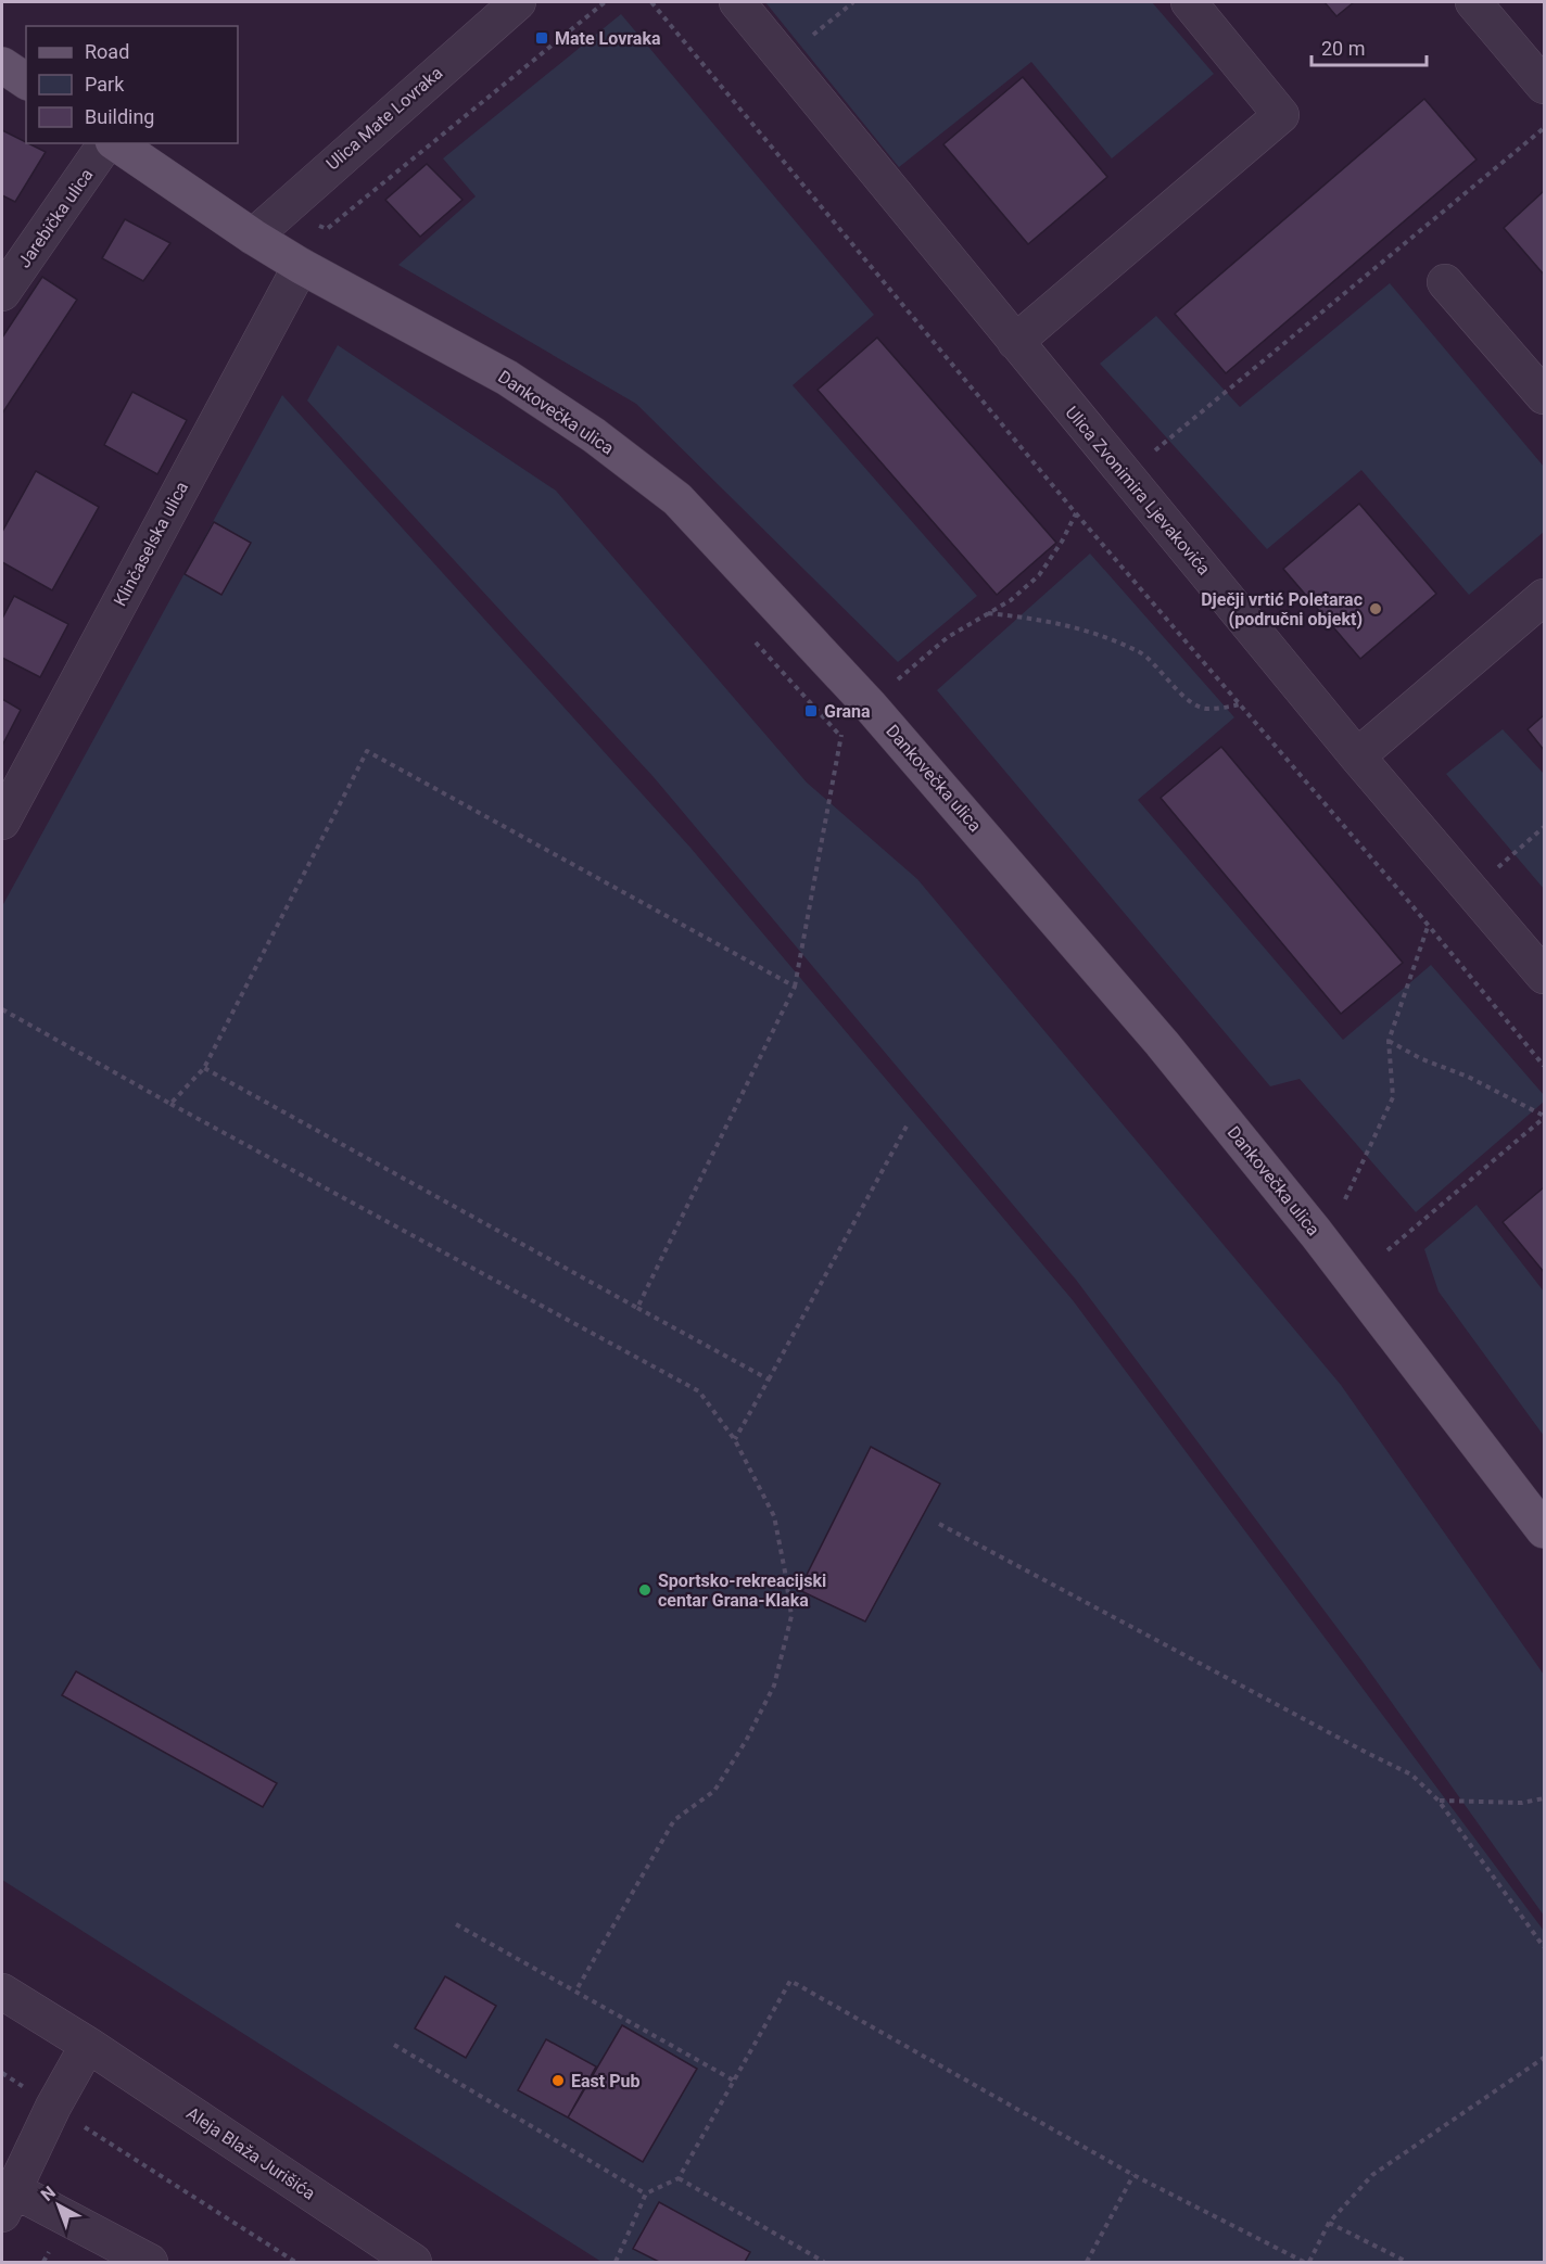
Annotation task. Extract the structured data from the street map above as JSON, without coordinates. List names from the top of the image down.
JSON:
{
  "streets": {
    "main road": ["Dankovečka ulica"],
    "street": [
      "Ulica Mate Lovraka",
      "Jarebička ulica",
      "Ulica Zvonimira Ljevakovića",
      "Klinčaselska ulica",
      "Aleja Blaža Jurišića"
    ]
  },
  "crossings": [
    ["Ulica Mate Lovraka", "Dankovečka ulica"],
    ["Dankovečka ulica", "Klinčaselska ulica"]
  ],
  "places": {
    "transit": ["Mate Lovraka", "Grana"],
    "other": ["Dječji vrtić Poletarac (područni objekt)", "Sportsko-rekreacijski centar Grana-Klaka", "East Pub"]
  },
  "legend": ["Road", "Park", "Building"],
  "scale_bar": "20 m",
  "north": "top left"
}
